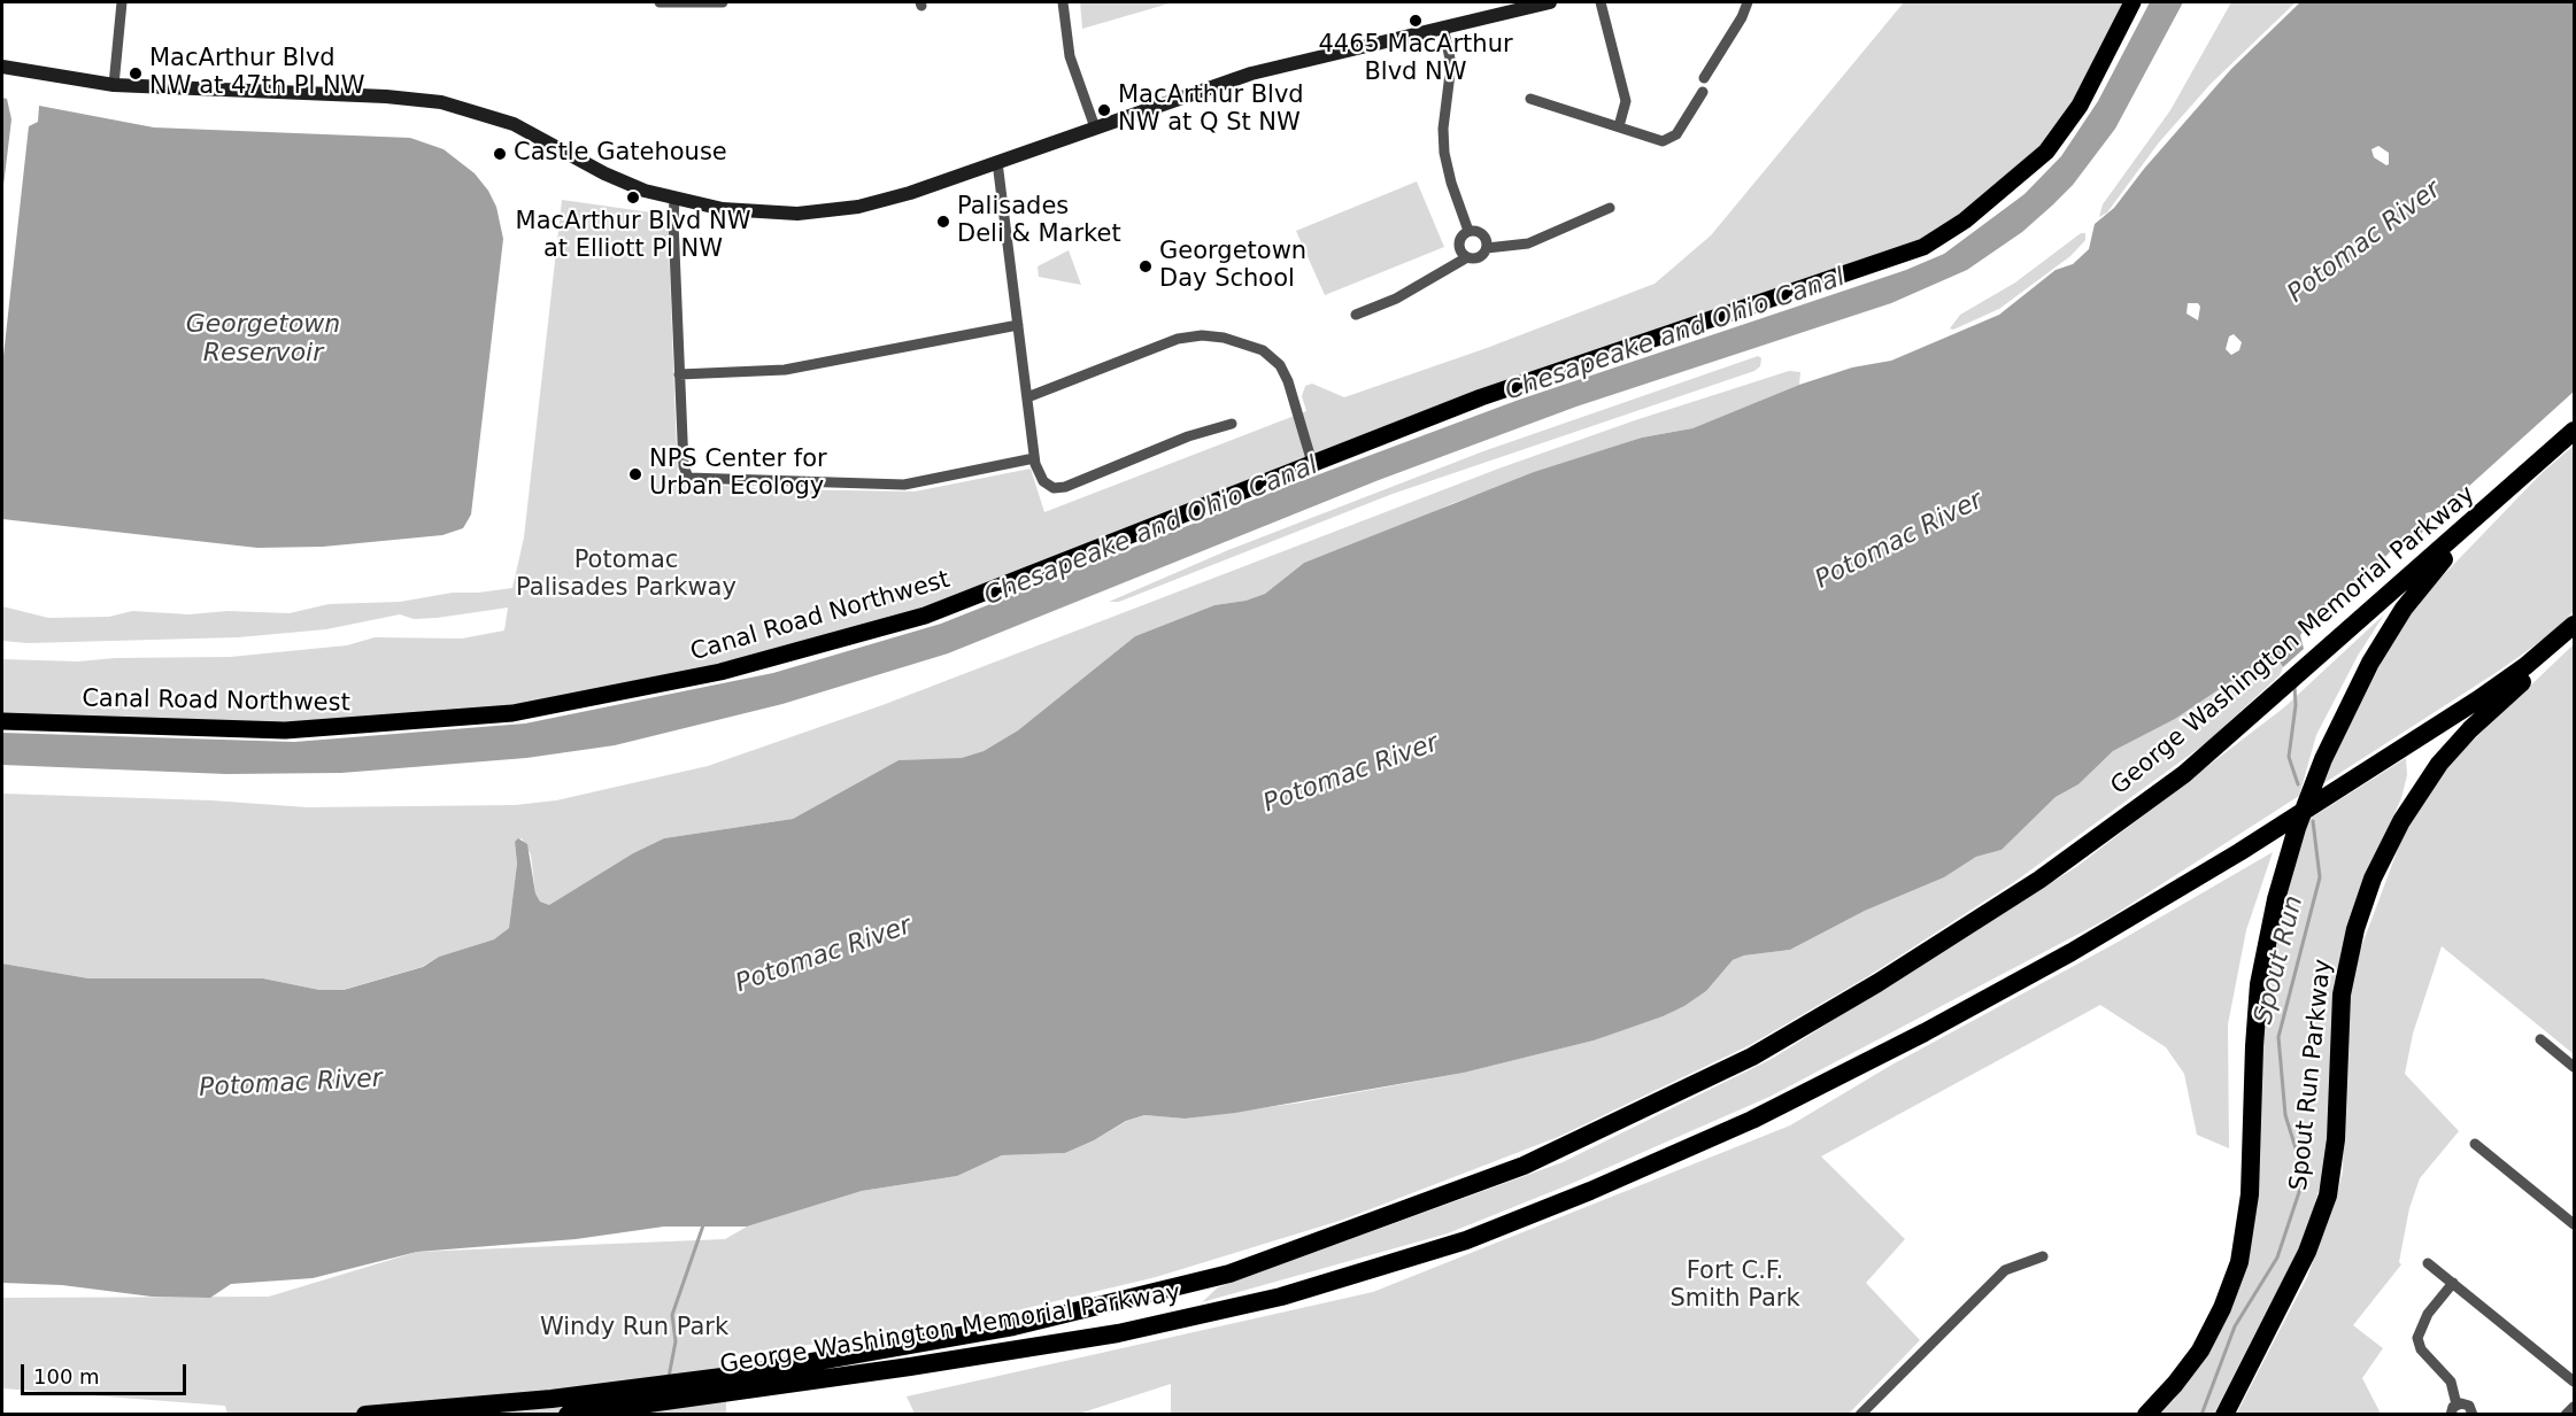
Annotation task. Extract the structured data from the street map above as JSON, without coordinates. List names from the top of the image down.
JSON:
{
  "streets": {
    "highway": ["Canal Road Northwest", "George Washington Memorial Parkway", "Spout Run Parkway"]
  },
  "crossings": [
    ["George Washington Memorial Parkway", "Spout Run Parkway"]
  ],
  "water": [
    "Potomac River",
    "Georgetown Reservoir",
    "Chesapeake and Ohio Canal",
    "Spout Run"
  ],
  "parks": ["Potomac Palisades Parkway", "Fort C.F. Smith Park", "Windy Run Park"],
  "places": [
    "4465 MacArthur Blvd NW",
    "MacArthur Blvd NW at 47th Pl NW",
    "MacArthur Blvd NW at Q St NW",
    "Castle Gatehouse",
    "MacArthur Blvd NW at Elliott Pl NW",
    "Palisades Deli & Market",
    "Georgetown Day School",
    "NPS Center for Urban Ecology"
  ],
  "scale_bar": "100 m"
}
